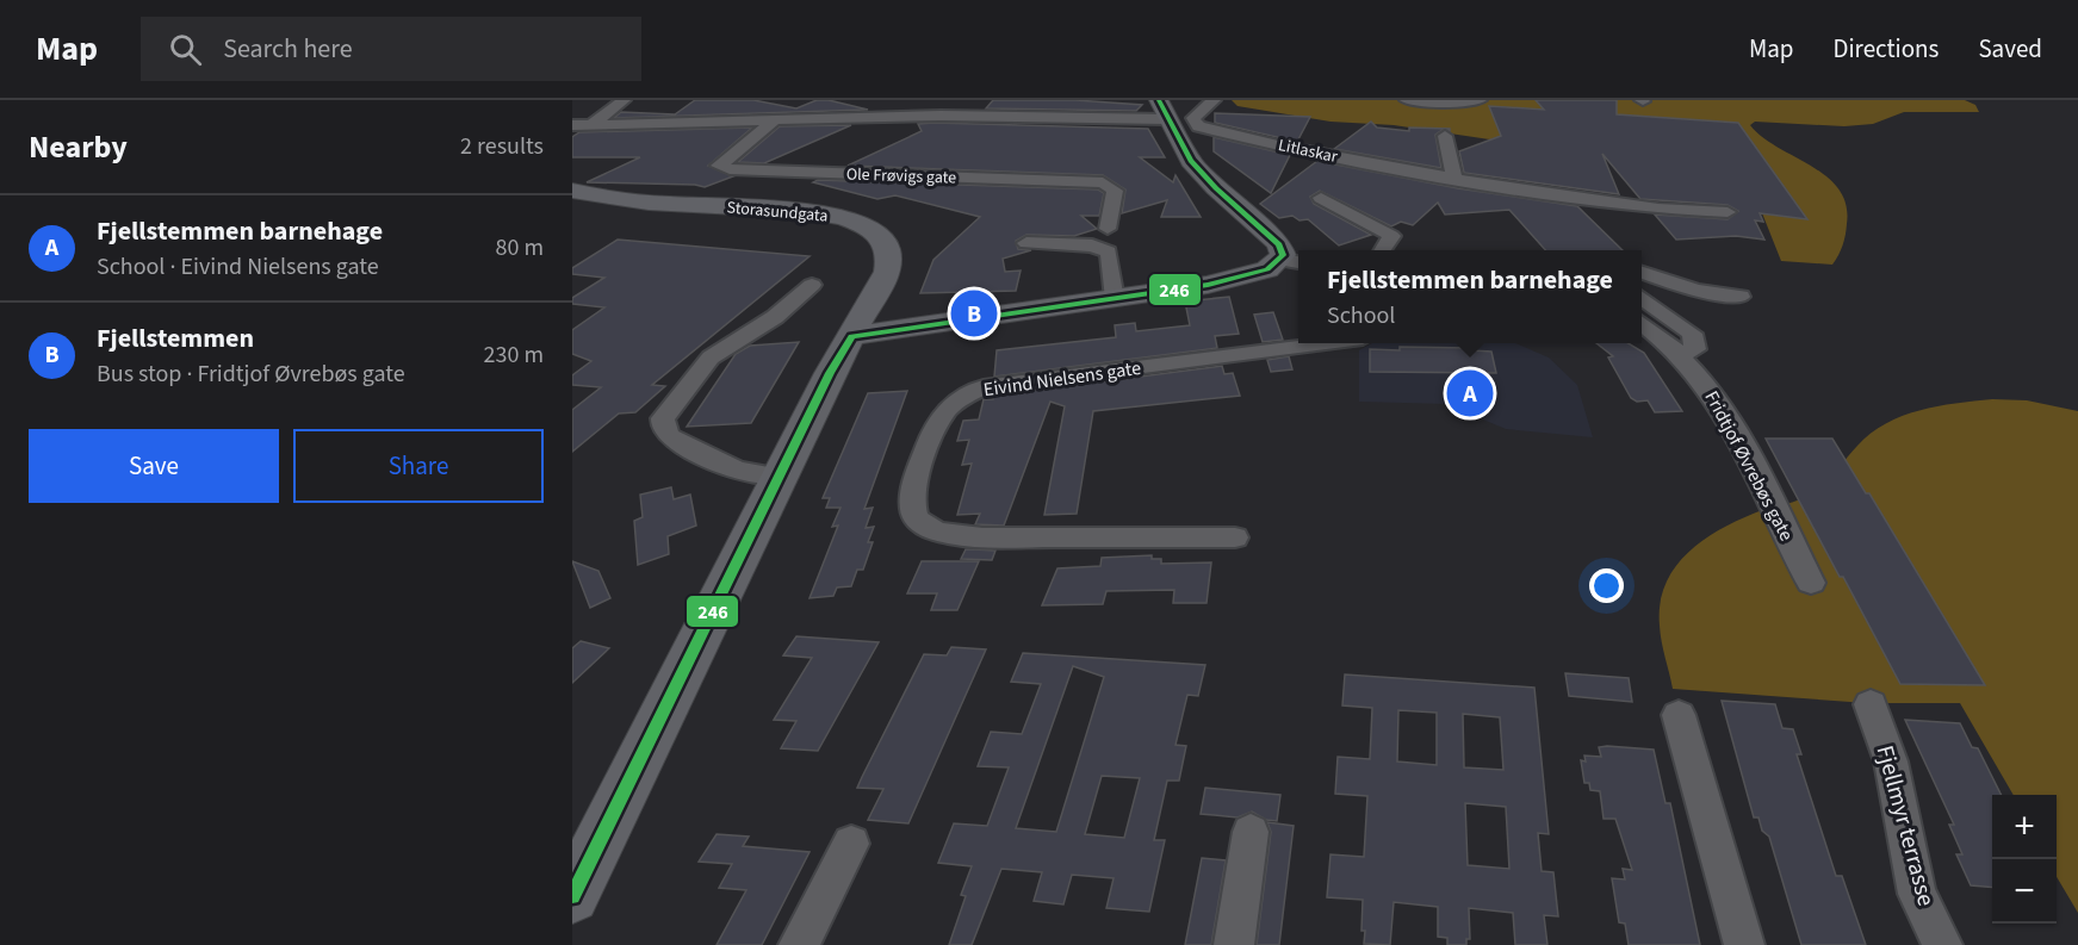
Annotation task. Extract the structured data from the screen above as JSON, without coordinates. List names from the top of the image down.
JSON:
{
  "streets": {
    "main road": ["Storasundgata"],
    "street": [
      "Litlaskar",
      "Ole Frøvigs gate",
      "Eivind Nielsens gate",
      "Fridtjof Øvrebøs gate",
      "Fjellmyr terrasse"
    ]
  },
  "lines": ["transit line 246"],
  "page": {
    "header": "Map",
    "search": "Search here",
    "nav": ["Map", "Directions", "Saved"],
    "heading": ["Nearby", "2 results"],
    "list": [
      {
        "mark": "A",
        "name": "Fjellstemmen barnehage",
        "note": "School · Eivind Nielsens gate",
        "value": "80 m"
      },
      {
        "mark": "B",
        "name": "Fjellstemmen",
        "note": "Bus stop · Fridtjof Øvrebøs gate",
        "value": "230 m"
      }
    ],
    "popup": ["Fjellstemmen barnehage", "School"],
    "pins": ["B", "A"],
    "buttons": ["Save", "Share"],
    "map_buttons": ["+", "−"]
  }
}
